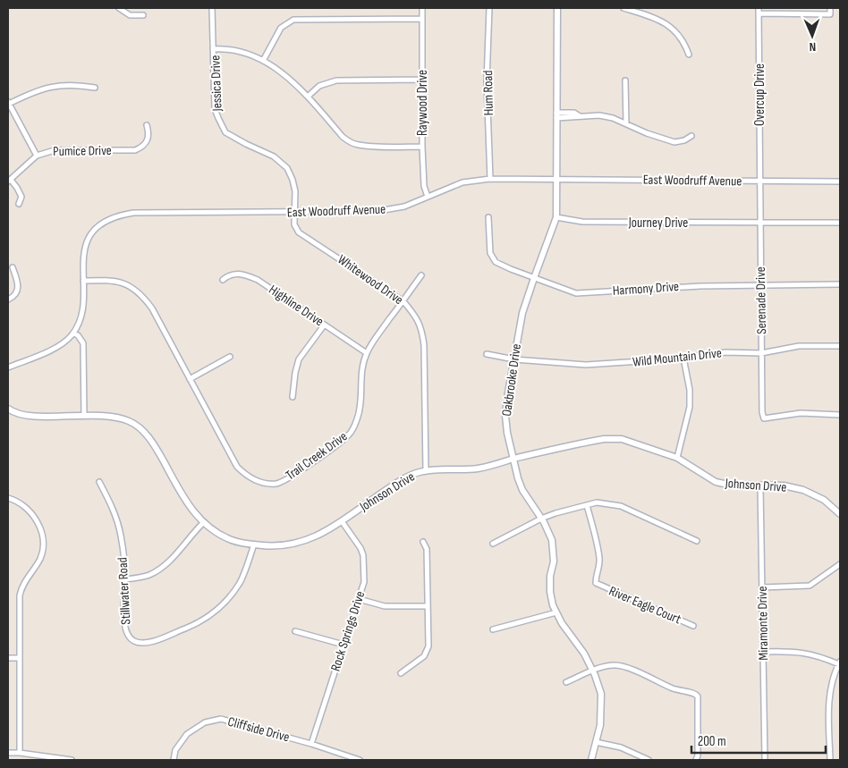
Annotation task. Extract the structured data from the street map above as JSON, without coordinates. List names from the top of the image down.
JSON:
{
  "streets": {
    "street": [
      "Jessica Drive",
      "Hum Road",
      "Overcup Drive",
      "Raywood Drive",
      "Pumice Drive",
      "East Woodruff Avenue",
      "Journey Drive",
      "Whitewood Drive",
      "Harmony Drive",
      "Serenade Drive",
      "Highline Drive",
      "Wild Mountain Drive",
      "Oakbrooke Drive",
      "Trail Creek Drive",
      "Johnson Drive",
      "Stillwater Road",
      "River Eagle Court",
      "Miramonte Drive",
      "Rock Springs Drive",
      "Cliffside Drive"
    ]
  },
  "crossings": [
    ["Jessica Drive", "Raywood Drive"],
    ["Jessica Drive", "East Woodruff Avenue"],
    ["Jessica Drive", "Whitewood Drive"],
    ["Hum Road", "East Woodruff Avenue"],
    ["Overcup Drive", "East Woodruff Avenue"],
    ["Overcup Drive", "Serenade Drive"],
    ["Raywood Drive", "East Woodruff Avenue"],
    ["East Woodruff Avenue", "Whitewood Drive"],
    ["East Woodruff Avenue", "Serenade Drive"],
    ["East Woodruff Avenue", "Oakbrooke Drive"],
    ["East Woodruff Avenue", "Trail Creek Drive"],
    ["Journey Drive", "Serenade Drive"],
    ["Journey Drive", "Oakbrooke Drive"],
    ["Whitewood Drive", "Trail Creek Drive"],
    ["Whitewood Drive", "Johnson Drive"],
    ["Harmony Drive", "Serenade Drive"],
    ["Harmony Drive", "Oakbrooke Drive"],
    ["Serenade Drive", "Wild Mountain Drive"],
    ["Highline Drive", "Trail Creek Drive"],
    ["Wild Mountain Drive", "Oakbrooke Drive"],
    ["Oakbrooke Drive", "Johnson Drive"],
    ["Johnson Drive", "Stillwater Road"],
    ["Johnson Drive", "Miramonte Drive"],
    ["Johnson Drive", "Rock Springs Drive"],
    ["Rock Springs Drive", "Cliffside Drive"]
  ],
  "scale_bar": "200 m",
  "north": "bottom"
}
